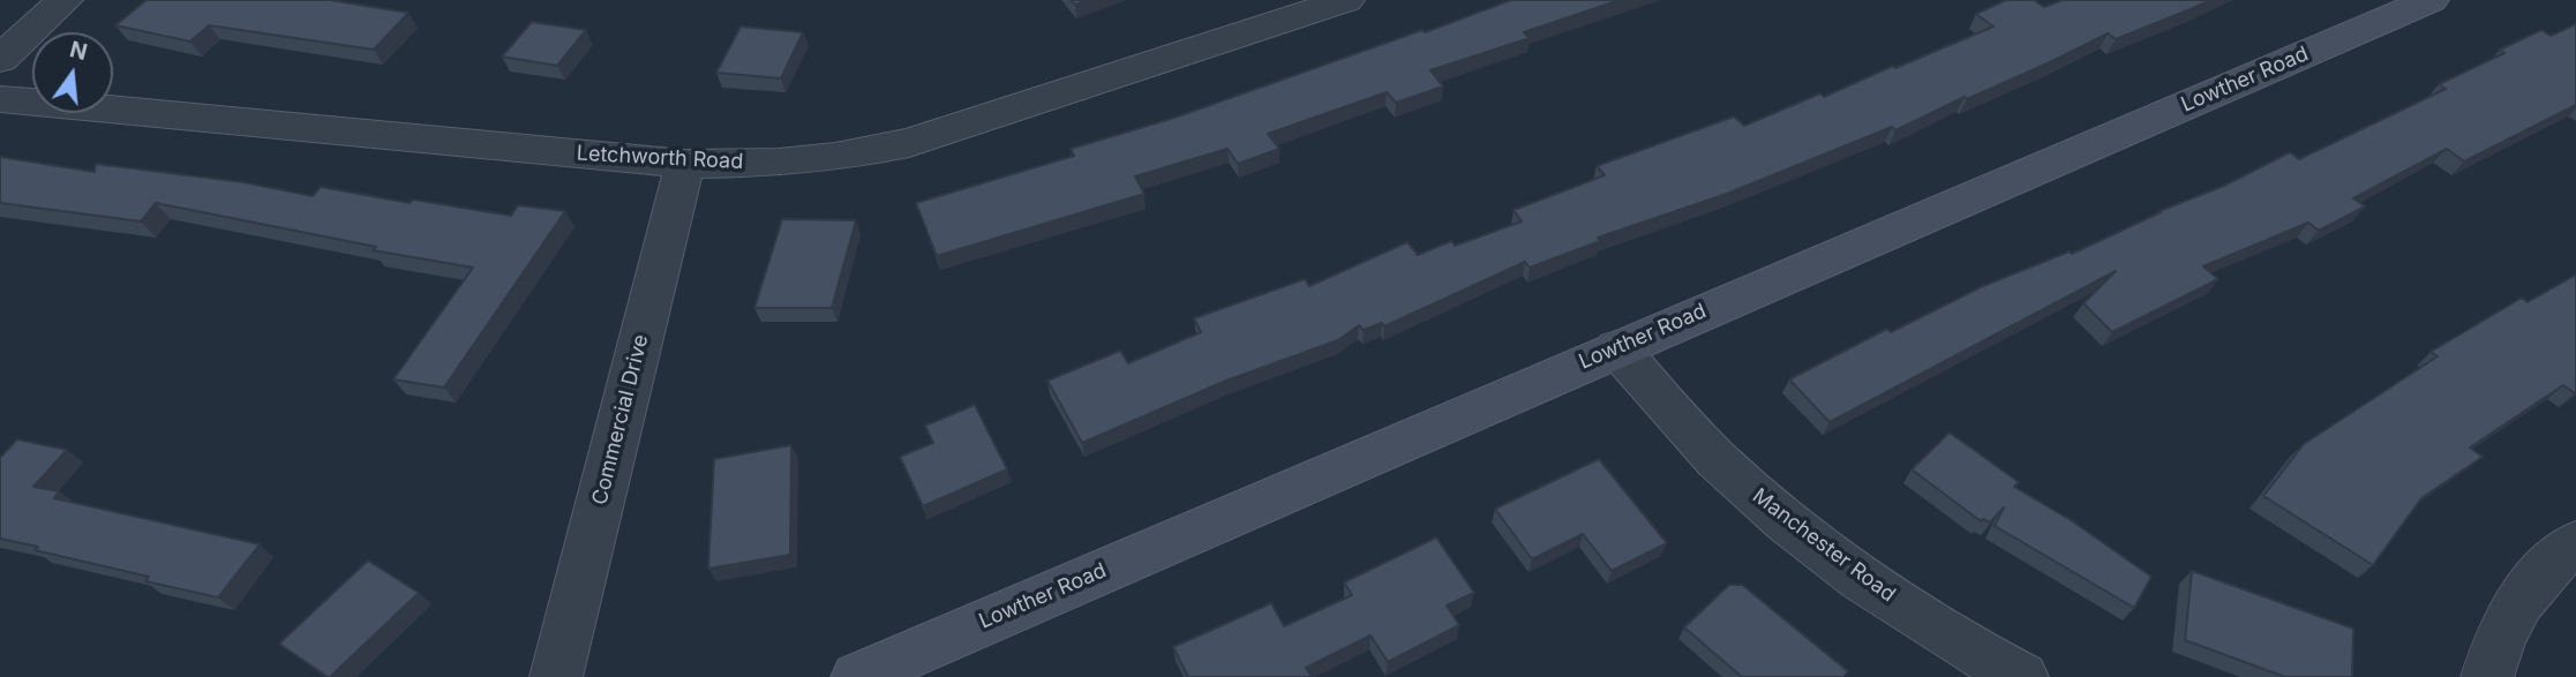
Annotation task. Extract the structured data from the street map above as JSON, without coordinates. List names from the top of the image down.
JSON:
{
  "streets": {
    "main road": ["Lowther Road"],
    "street": ["Letchworth Road", "Commercial Drive", "Manchester Road"]
  },
  "crossings": [
    ["Lowther Road", "Manchester Road"],
    ["Letchworth Road", "Commercial Drive"]
  ],
  "north": "top"
}
